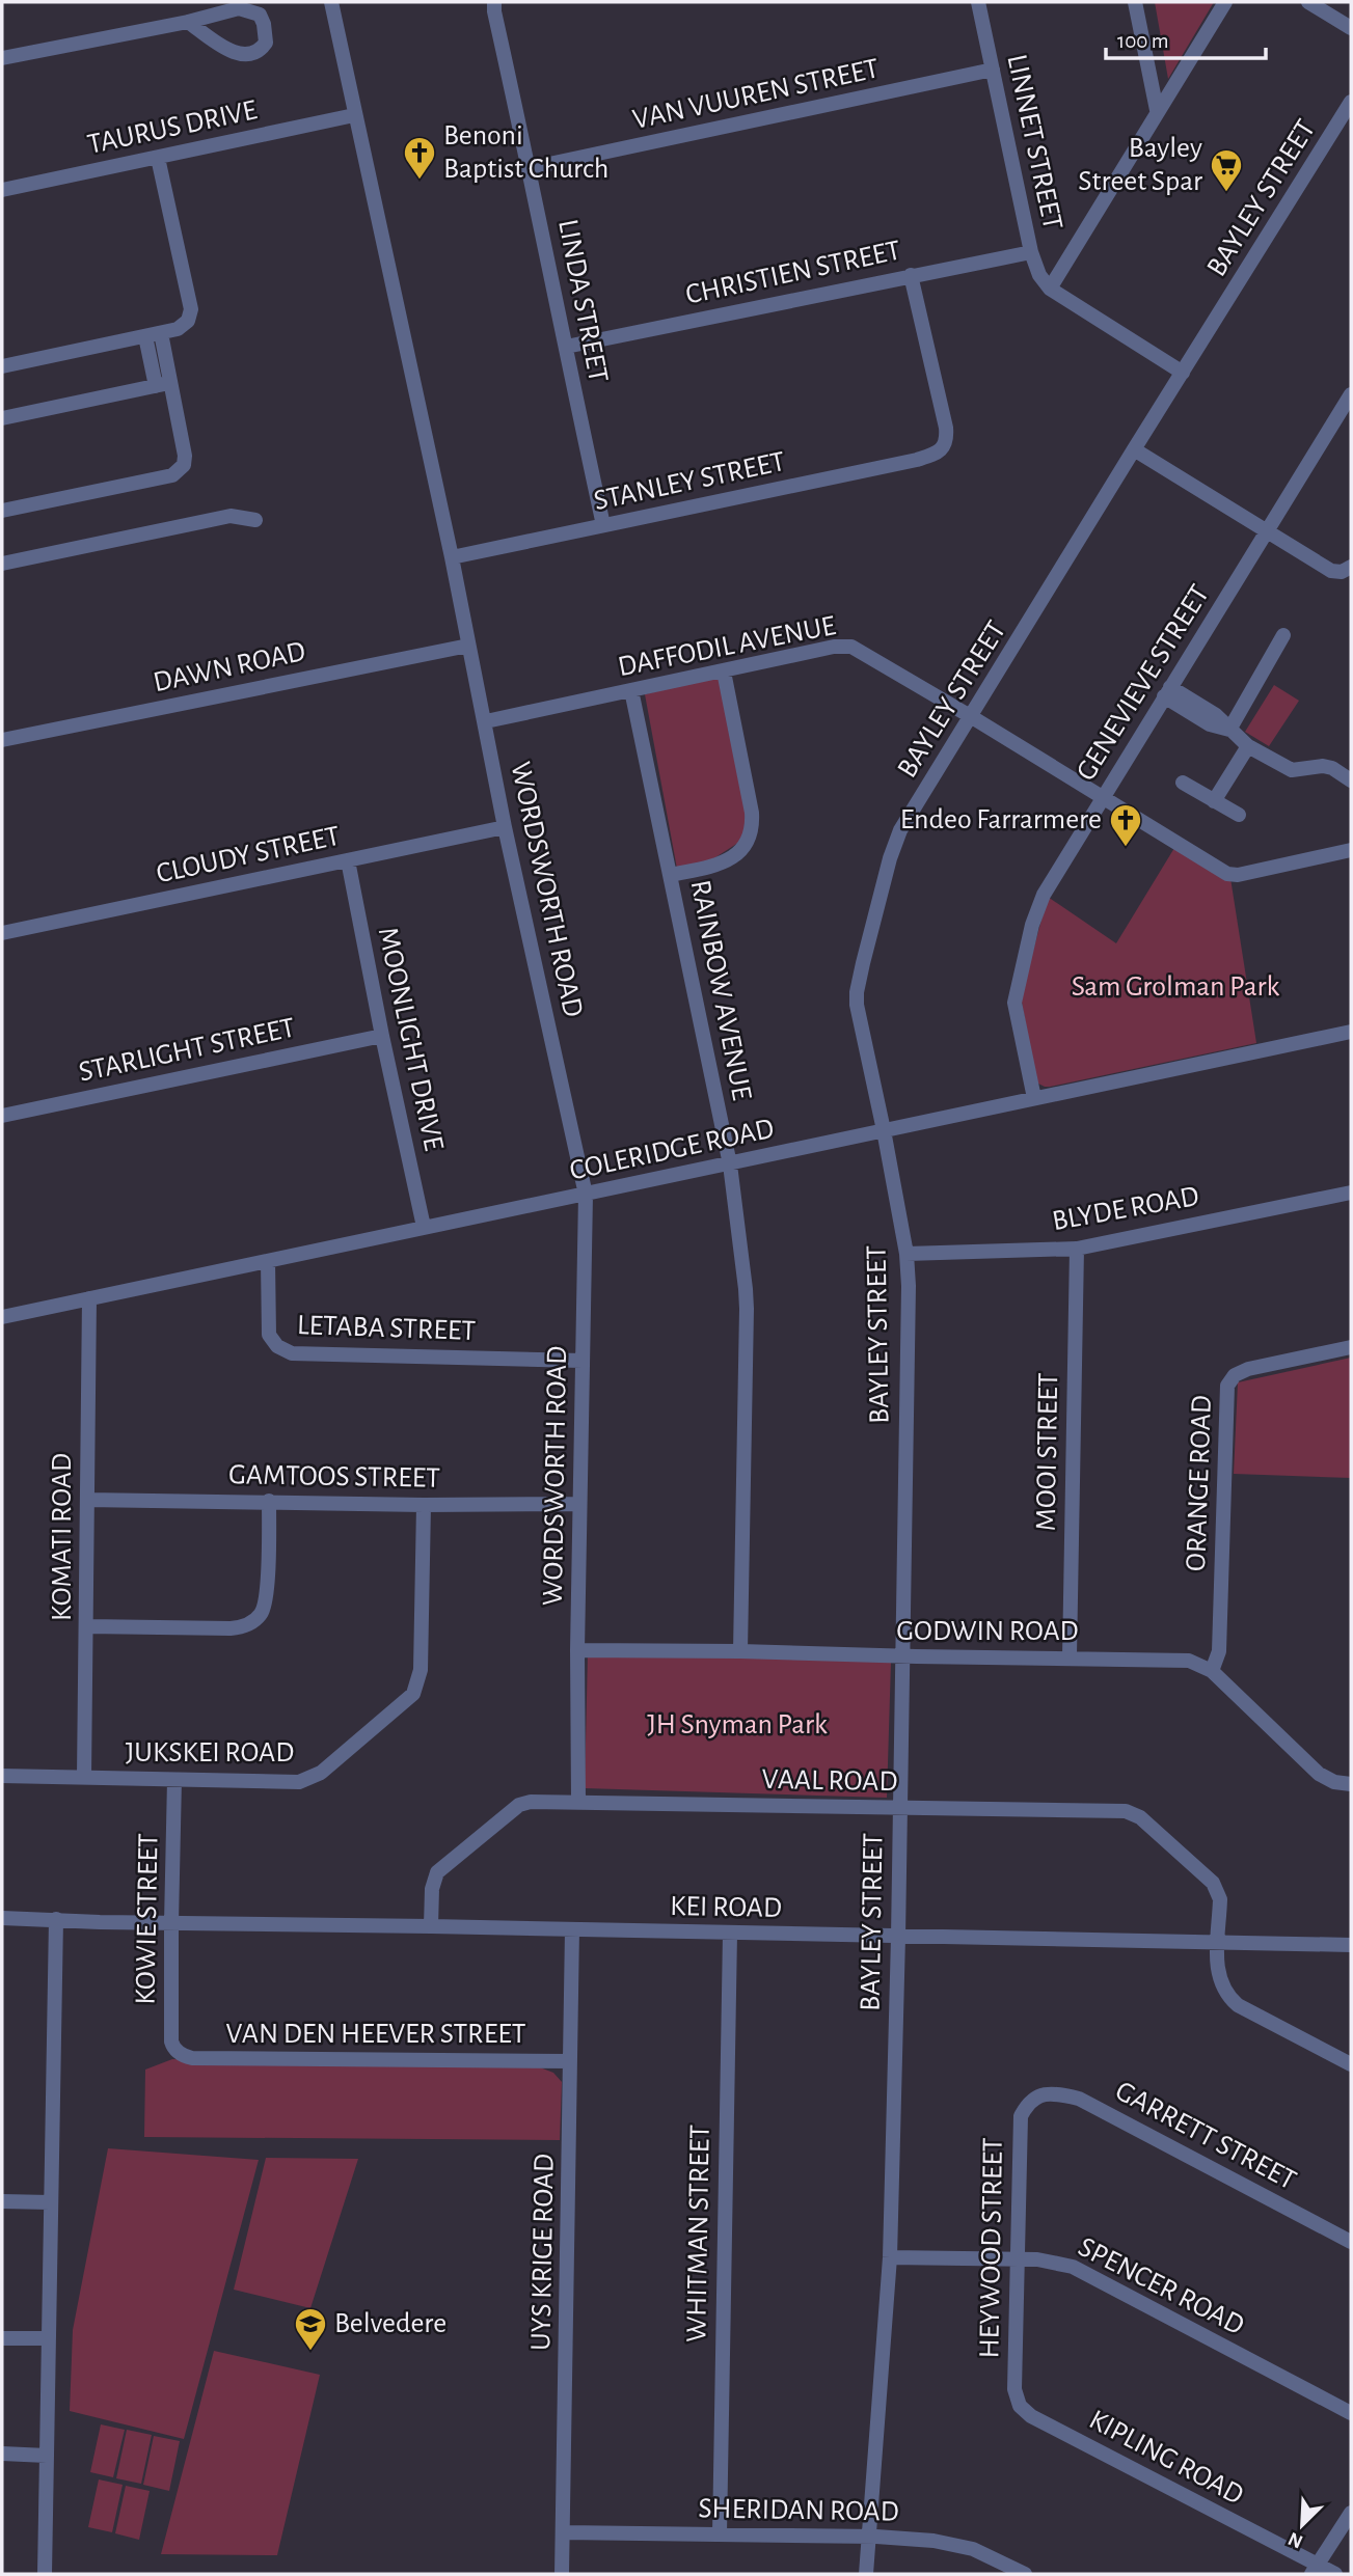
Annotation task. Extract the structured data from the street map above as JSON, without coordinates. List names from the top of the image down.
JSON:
{
  "streets": {
    "street": [
      "VAN VUUREN STREET",
      "TAURUS DRIVE",
      "LINNET STREET",
      "BAYLEY STREET",
      "CHRISTIEN STREET",
      "LINDA STREET",
      "STANLEY STREET",
      "DAFFODIL AVENUE",
      "DAWN ROAD",
      "GENEVIEVE STREET",
      "CLOUDY STREET",
      "WORDSWORTH ROAD",
      "RAINBOW AVENUE",
      "MOONLIGHT DRIVE",
      "STARLIGHT STREET",
      "COLERIDGE ROAD",
      "BLYDE ROAD",
      "LETABA STREET",
      "MOOI STREET",
      "GAMTOOS STREET",
      "ORANGE ROAD",
      "KOMATI ROAD",
      "GODWIN ROAD",
      "JUKSKEI ROAD",
      "VAAL ROAD",
      "KEI ROAD",
      "KOWIE STREET",
      "VAN DEN HEEVER STREET",
      "GARRETT STREET",
      "WHITMAN STREET",
      "HEYWOOD STREET",
      "UYS KRIGE ROAD",
      "SPENCER ROAD",
      "KIPLING ROAD",
      "SHERIDAN ROAD"
    ]
  },
  "crossings": [
    ["VAN VUUREN STREET", "LINNET STREET"],
    ["VAN VUUREN STREET", "LINDA STREET"],
    ["TAURUS DRIVE", "WORDSWORTH ROAD"],
    ["LINNET STREET", "CHRISTIEN STREET"],
    ["BAYLEY STREET", "DAFFODIL AVENUE"],
    ["BAYLEY STREET", "COLERIDGE ROAD"],
    ["BAYLEY STREET", "BLYDE ROAD"],
    ["BAYLEY STREET", "GODWIN ROAD"],
    ["BAYLEY STREET", "VAAL ROAD"],
    ["BAYLEY STREET", "KEI ROAD"],
    ["BAYLEY STREET", "SPENCER ROAD"],
    ["BAYLEY STREET", "SHERIDAN ROAD"],
    ["CHRISTIEN STREET", "LINDA STREET"],
    ["CHRISTIEN STREET", "STANLEY STREET"],
    ["LINDA STREET", "STANLEY STREET"],
    ["STANLEY STREET", "WORDSWORTH ROAD"],
    ["DAFFODIL AVENUE", "GENEVIEVE STREET"],
    ["DAFFODIL AVENUE", "WORDSWORTH ROAD"],
    ["DAFFODIL AVENUE", "RAINBOW AVENUE"],
    ["DAWN ROAD", "WORDSWORTH ROAD"],
    ["GENEVIEVE STREET", "COLERIDGE ROAD"],
    ["CLOUDY STREET", "WORDSWORTH ROAD"],
    ["CLOUDY STREET", "MOONLIGHT DRIVE"],
    ["WORDSWORTH ROAD", "COLERIDGE ROAD"],
    ["WORDSWORTH ROAD", "LETABA STREET"],
    ["WORDSWORTH ROAD", "GAMTOOS STREET"],
    ["WORDSWORTH ROAD", "GODWIN ROAD"],
    ["WORDSWORTH ROAD", "VAAL ROAD"],
    ["RAINBOW AVENUE", "COLERIDGE ROAD"],
    ["RAINBOW AVENUE", "GODWIN ROAD"],
    ["MOONLIGHT DRIVE", "STARLIGHT STREET"],
    ["MOONLIGHT DRIVE", "COLERIDGE ROAD"],
    ["COLERIDGE ROAD", "LETABA STREET"],
    ["COLERIDGE ROAD", "KOMATI ROAD"],
    ["BLYDE ROAD", "MOOI STREET"],
    ["MOOI STREET", "GODWIN ROAD"],
    ["GAMTOOS STREET", "KOMATI ROAD"],
    ["GAMTOOS STREET", "JUKSKEI ROAD"],
    ["ORANGE ROAD", "GODWIN ROAD"],
    ["KOMATI ROAD", "JUKSKEI ROAD"],
    ["JUKSKEI ROAD", "KOWIE STREET"],
    ["VAAL ROAD", "KEI ROAD"],
    ["KEI ROAD", "KOWIE STREET"],
    ["KEI ROAD", "WHITMAN STREET"],
    ["KEI ROAD", "UYS KRIGE ROAD"],
    ["KOWIE STREET", "VAN DEN HEEVER STREET"],
    ["VAN DEN HEEVER STREET", "UYS KRIGE ROAD"],
    ["GARRETT STREET", "HEYWOOD STREET"],
    ["WHITMAN STREET", "SHERIDAN ROAD"],
    ["HEYWOOD STREET", "SPENCER ROAD"],
    ["HEYWOOD STREET", "KIPLING ROAD"],
    ["UYS KRIGE ROAD", "SHERIDAN ROAD"]
  ],
  "parks": ["Sam Grolman Park", "JH Snyman Park"],
  "places": {
    "church": ["Benoni Baptist Church", "Endeo Farrarmere"],
    "supermarket": ["Bayley Street Spar"],
    "school or university": ["Belvedere"]
  },
  "scale_bar": "100 m",
  "north": "bottom left"
}
